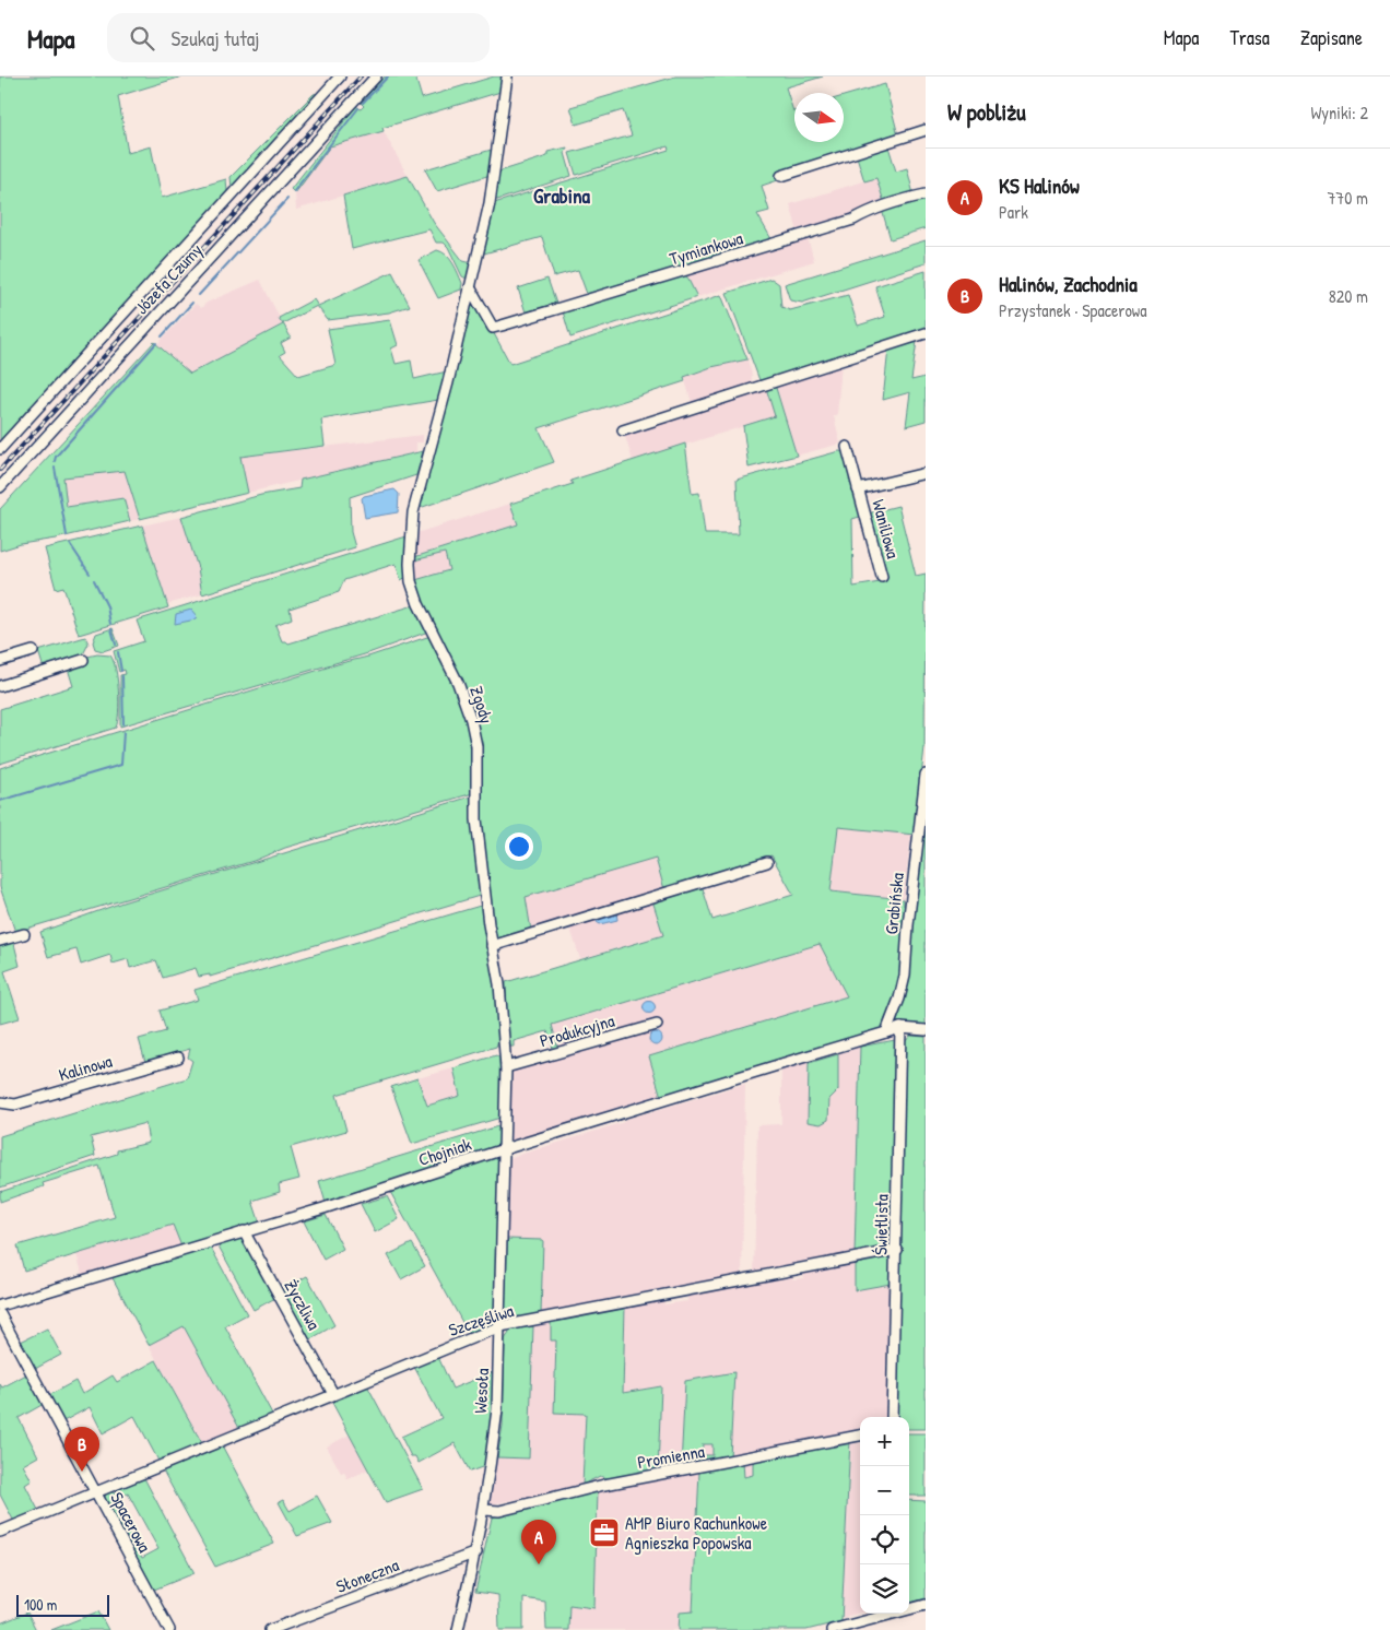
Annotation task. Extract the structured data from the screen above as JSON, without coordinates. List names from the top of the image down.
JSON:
{
  "streets": {
    "street": [
      "Tymiankowa",
      "Józefa Czumy",
      "Waniliowa",
      "Zgody",
      "Grabińska",
      "Produkcyjna",
      "Kalinowa",
      "Chojniak",
      "Świetlista",
      "Życzliwa",
      "Szczęśliwa",
      "Wesoła",
      "Promienna",
      "Spacerowa",
      "Słoneczna"
    ]
  },
  "crossings": [
    ["Tymiankowa", "Zgody"],
    ["Zgody", "Produkcyjna"],
    ["Zgody", "Chojniak"],
    ["Zgody", "Wesoła"],
    ["Grabińska", "Chojniak"],
    ["Chojniak", "Świetlista"],
    ["Chojniak", "Życzliwa"],
    ["Chojniak", "Wesoła"],
    ["Świetlista", "Szczęśliwa"],
    ["Życzliwa", "Szczęśliwa"],
    ["Szczęśliwa", "Wesoła"],
    ["Szczęśliwa", "Spacerowa"],
    ["Wesoła", "Promienna"],
    ["Wesoła", "Słoneczna"]
  ],
  "districts": ["Grabina"],
  "places": {
    "office": ["AMP Biuro Rachunkowe Agnieszka Popowska"]
  },
  "scale_bar": "100 m",
  "north": "right",
  "page": {
    "header": "Mapa",
    "search": "Szukaj tutaj",
    "nav": ["Mapa", "Trasa", "Zapisane"],
    "heading": ["W pobliżu", "Wyniki: 2"],
    "list": [
      {
        "mark": "A",
        "name": "KS Halinów",
        "note": "Park",
        "value": "770 m"
      },
      {
        "mark": "B",
        "name": "Halinów, Zachodnia",
        "note": "Przystanek · Spacerowa",
        "value": "820 m"
      }
    ],
    "map_buttons": ["+", "−"],
    "pins": ["B", "A"],
    "scale": "100 m"
  }
}
